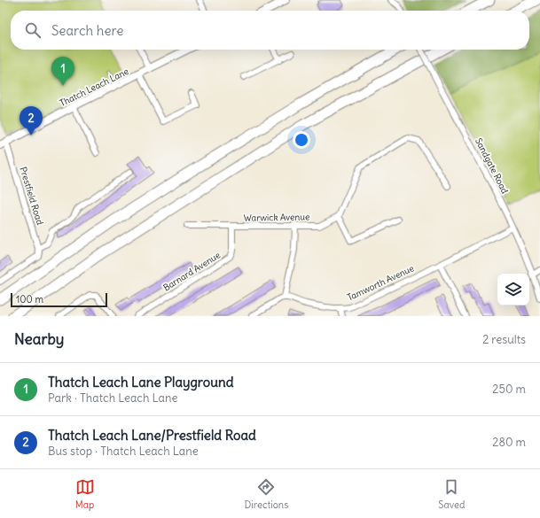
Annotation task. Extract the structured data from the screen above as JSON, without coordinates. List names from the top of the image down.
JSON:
{
  "streets": {
    "street": [
      "Thatch Leach Lane",
      "Sandgate Road",
      "Prestfield Road",
      "Warwick Avenue",
      "Barnard Avenue",
      "Tamworth Avenue"
    ]
  },
  "crossings": [
    ["Thatch Leach Lane", "Prestfield Road"],
    ["Sandgate Road", "Tamworth Avenue"],
    ["Warwick Avenue", "Barnard Avenue"]
  ],
  "scale_bar": "100 m",
  "page": {
    "search": "Search here",
    "pins": ["1", "2"],
    "scale": "100 m",
    "heading": ["Nearby", "2 results"],
    "list": [
      {
        "mark": "1",
        "name": "Thatch Leach Lane Playground",
        "note": "Park · Thatch Leach Lane",
        "value": "250 m"
      },
      {
        "mark": "2",
        "name": "Thatch Leach Lane/Prestfield Road",
        "note": "Bus stop · Thatch Leach Lane",
        "value": "280 m"
      }
    ],
    "nav": ["Map", "Directions", "Saved"]
  }
}
